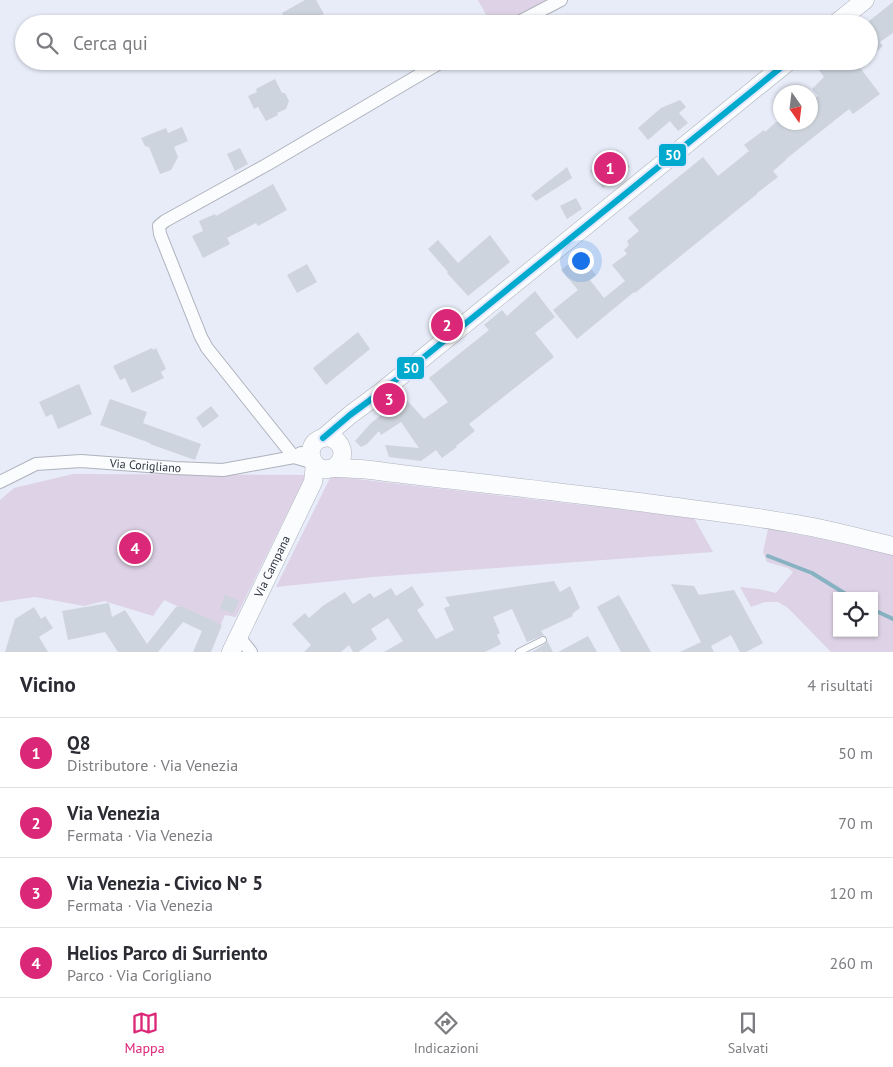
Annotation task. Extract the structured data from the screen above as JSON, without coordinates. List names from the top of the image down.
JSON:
{
  "streets": {
    "main road": ["Via Campana"],
    "street": ["Via Corigliano"]
  },
  "lines": ["transit line 50"],
  "north": "bottom",
  "page": {
    "search": "Cerca qui",
    "pins": [
      "1",
      "2",
      "3",
      "4"
    ],
    "heading": ["Vicino", "4 risultati"],
    "list": [
      {
        "mark": "1",
        "name": "Q8",
        "note": "Distributore · Via Venezia",
        "value": "50 m"
      },
      {
        "mark": "2",
        "name": "Via Venezia",
        "note": "Fermata · Via Venezia",
        "value": "70 m"
      },
      {
        "mark": "3",
        "name": "Via Venezia - Civico N° 5",
        "note": "Fermata · Via Venezia",
        "value": "120 m"
      },
      {
        "mark": "4",
        "name": "Helios Parco di Surriento",
        "note": "Parco · Via Corigliano",
        "value": "260 m"
      }
    ],
    "nav": ["Mappa", "Indicazioni", "Salvati"]
  }
}
